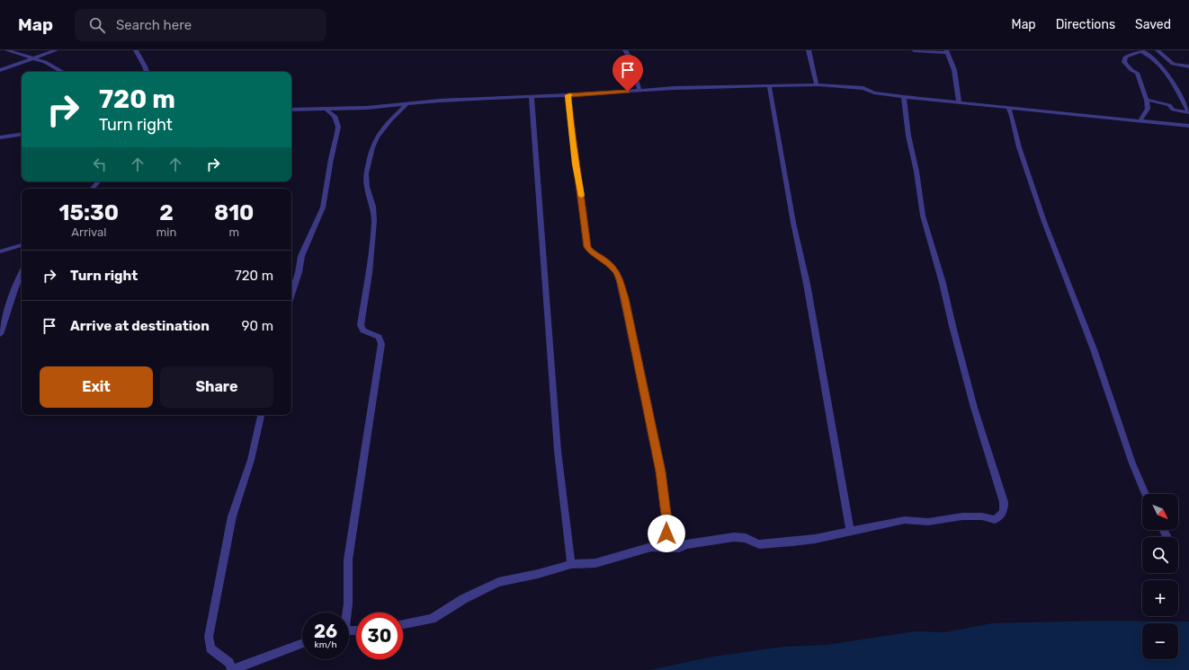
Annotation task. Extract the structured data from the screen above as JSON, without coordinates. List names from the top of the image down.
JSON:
{
  "north": "bottom right",
  "page": {
    "header": "Map",
    "search": "Search here",
    "nav": ["Map", "Directions", "Saved"],
    "turn": ["720 m", "Turn right"],
    "eta": [
      "15:30",
      "Arrival",
      "2",
      "min",
      "810",
      "m"
    ],
    "list": [
      {
        "name": "Turn right",
        "value": "720 m"
      },
      {
        "name": "Arrive at destination",
        "value": "90 m"
      }
    ],
    "buttons": ["Exit", "Share"],
    "map_buttons": ["+", "−"],
    "speed": "26 km/h",
    "limit": "30"
  }
}
